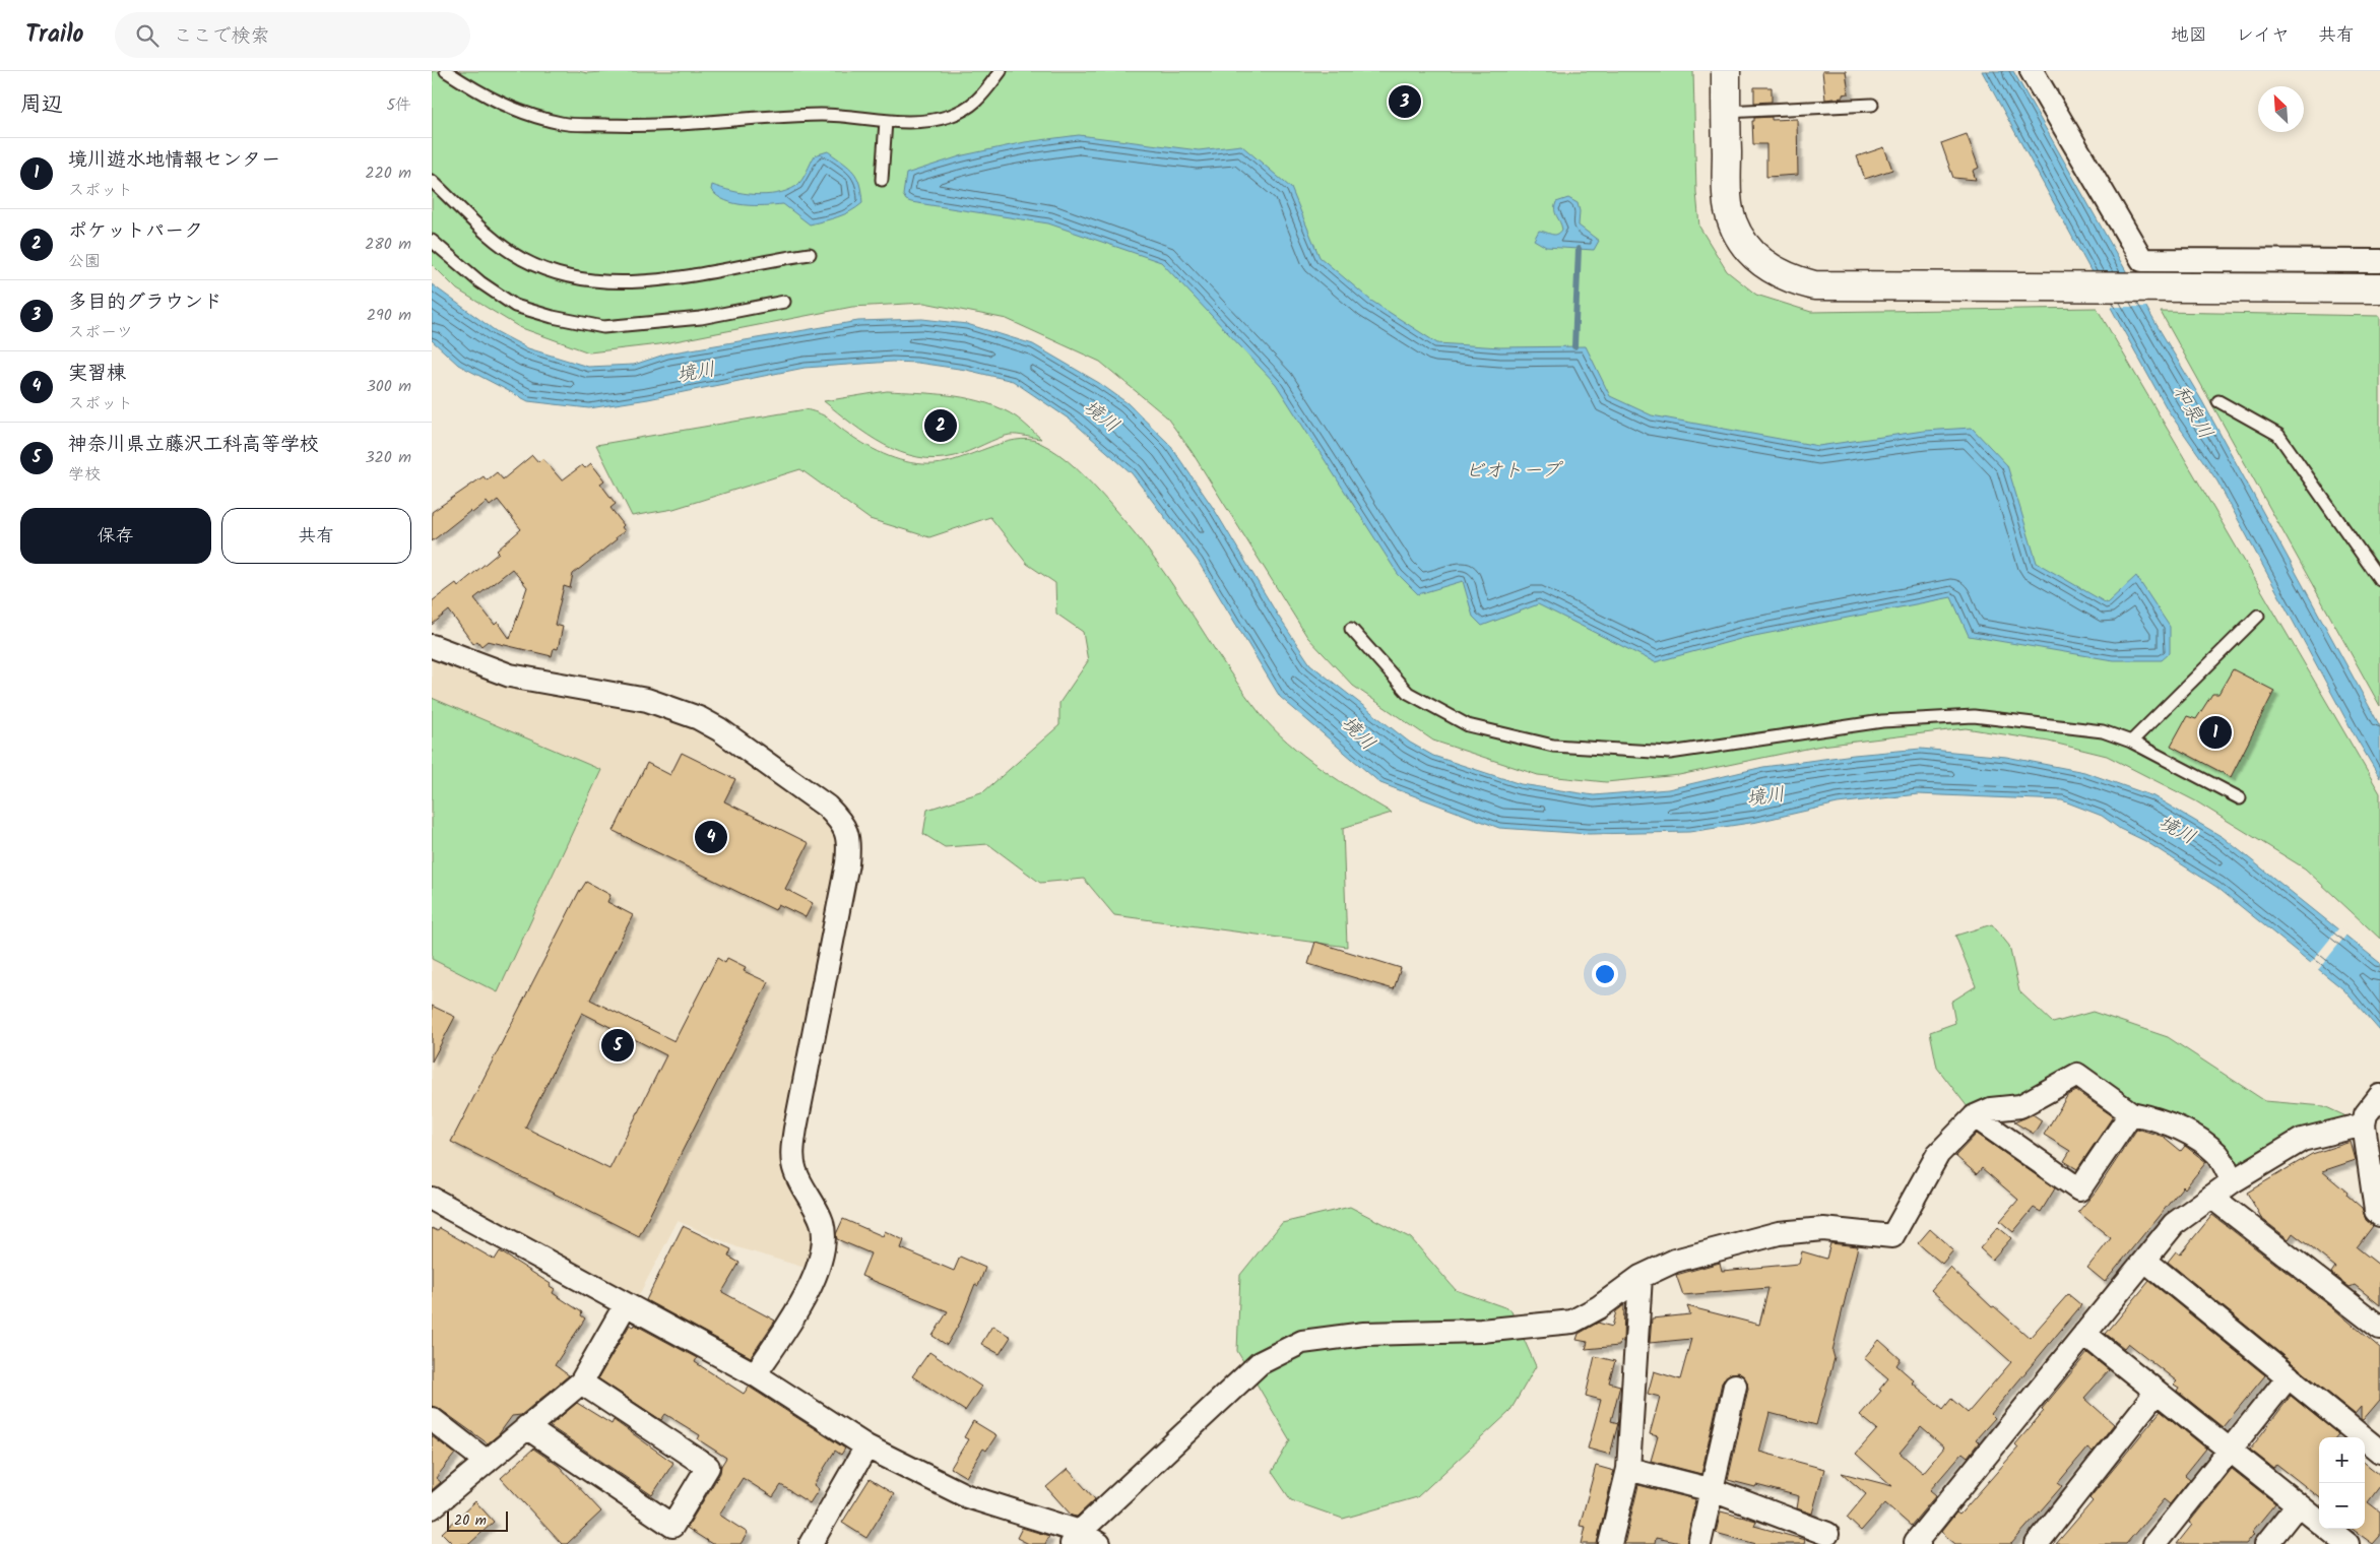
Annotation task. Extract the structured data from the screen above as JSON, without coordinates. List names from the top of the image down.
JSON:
{
  "water": ["境川", "和泉川", "ビオトープ"],
  "scale_bar": "20 m",
  "north": "top left",
  "page": {
    "header": "Trailo",
    "search": "ここで検索",
    "nav": ["地図", "レイヤ", "共有"],
    "heading": ["周辺", "5件"],
    "pins": [
      "3",
      "2",
      "1",
      "4",
      "5"
    ],
    "list": [
      {
        "mark": "1",
        "name": "境川遊水地情報センター",
        "note": "スポット",
        "value": "220 m"
      },
      {
        "mark": "2",
        "name": "ポケットパーク",
        "note": "公園",
        "value": "280 m"
      },
      {
        "mark": "3",
        "name": "多目的グラウンド",
        "note": "スポーツ",
        "value": "290 m"
      },
      {
        "mark": "4",
        "name": "実習棟",
        "note": "スポット",
        "value": "300 m"
      },
      {
        "mark": "5",
        "name": "神奈川県立藤沢工科高等学校",
        "note": "学校",
        "value": "320 m"
      }
    ],
    "buttons": ["保存", "共有"],
    "map_buttons": ["+", "−"],
    "scale": "20 m"
  }
}
